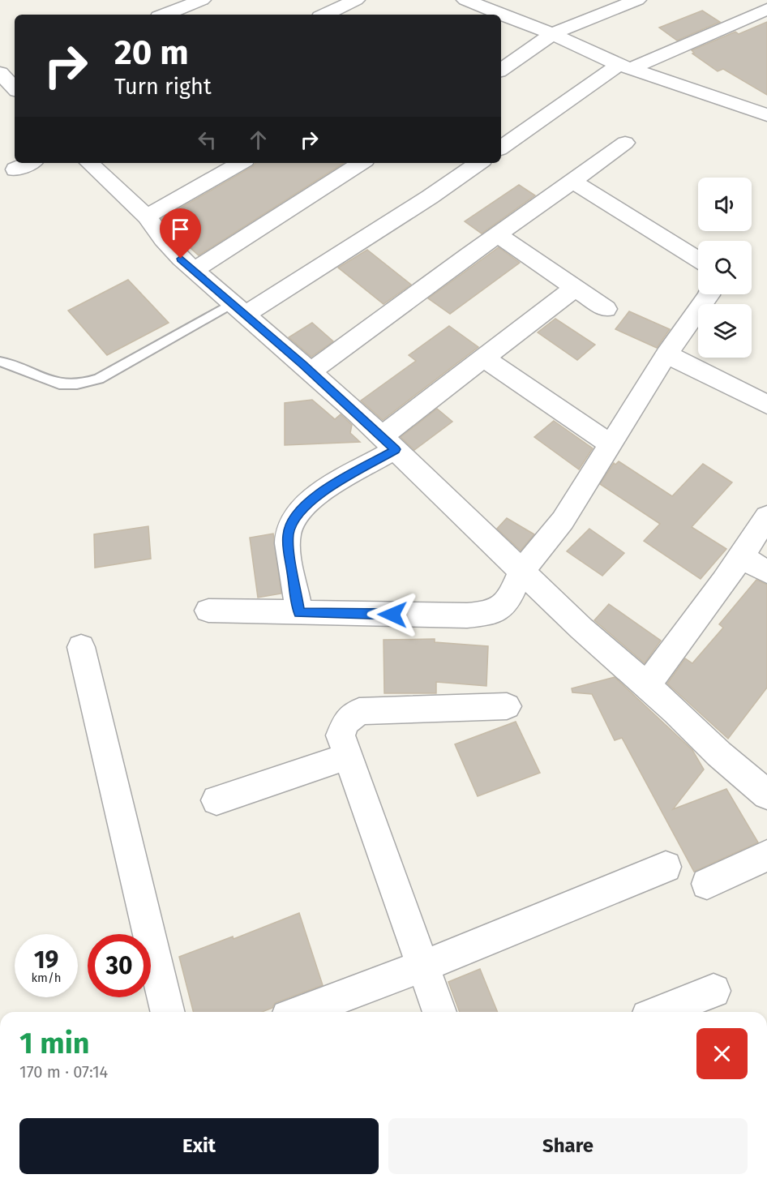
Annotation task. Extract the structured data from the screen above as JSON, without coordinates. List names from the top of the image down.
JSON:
{
  "page": {
    "turn": ["20 m", "Turn right"],
    "speed": "19 km/h",
    "limit": "30",
    "heading": ["1 min", "170 m · 07:14"],
    "buttons": ["Exit", "Share"]
  }
}
